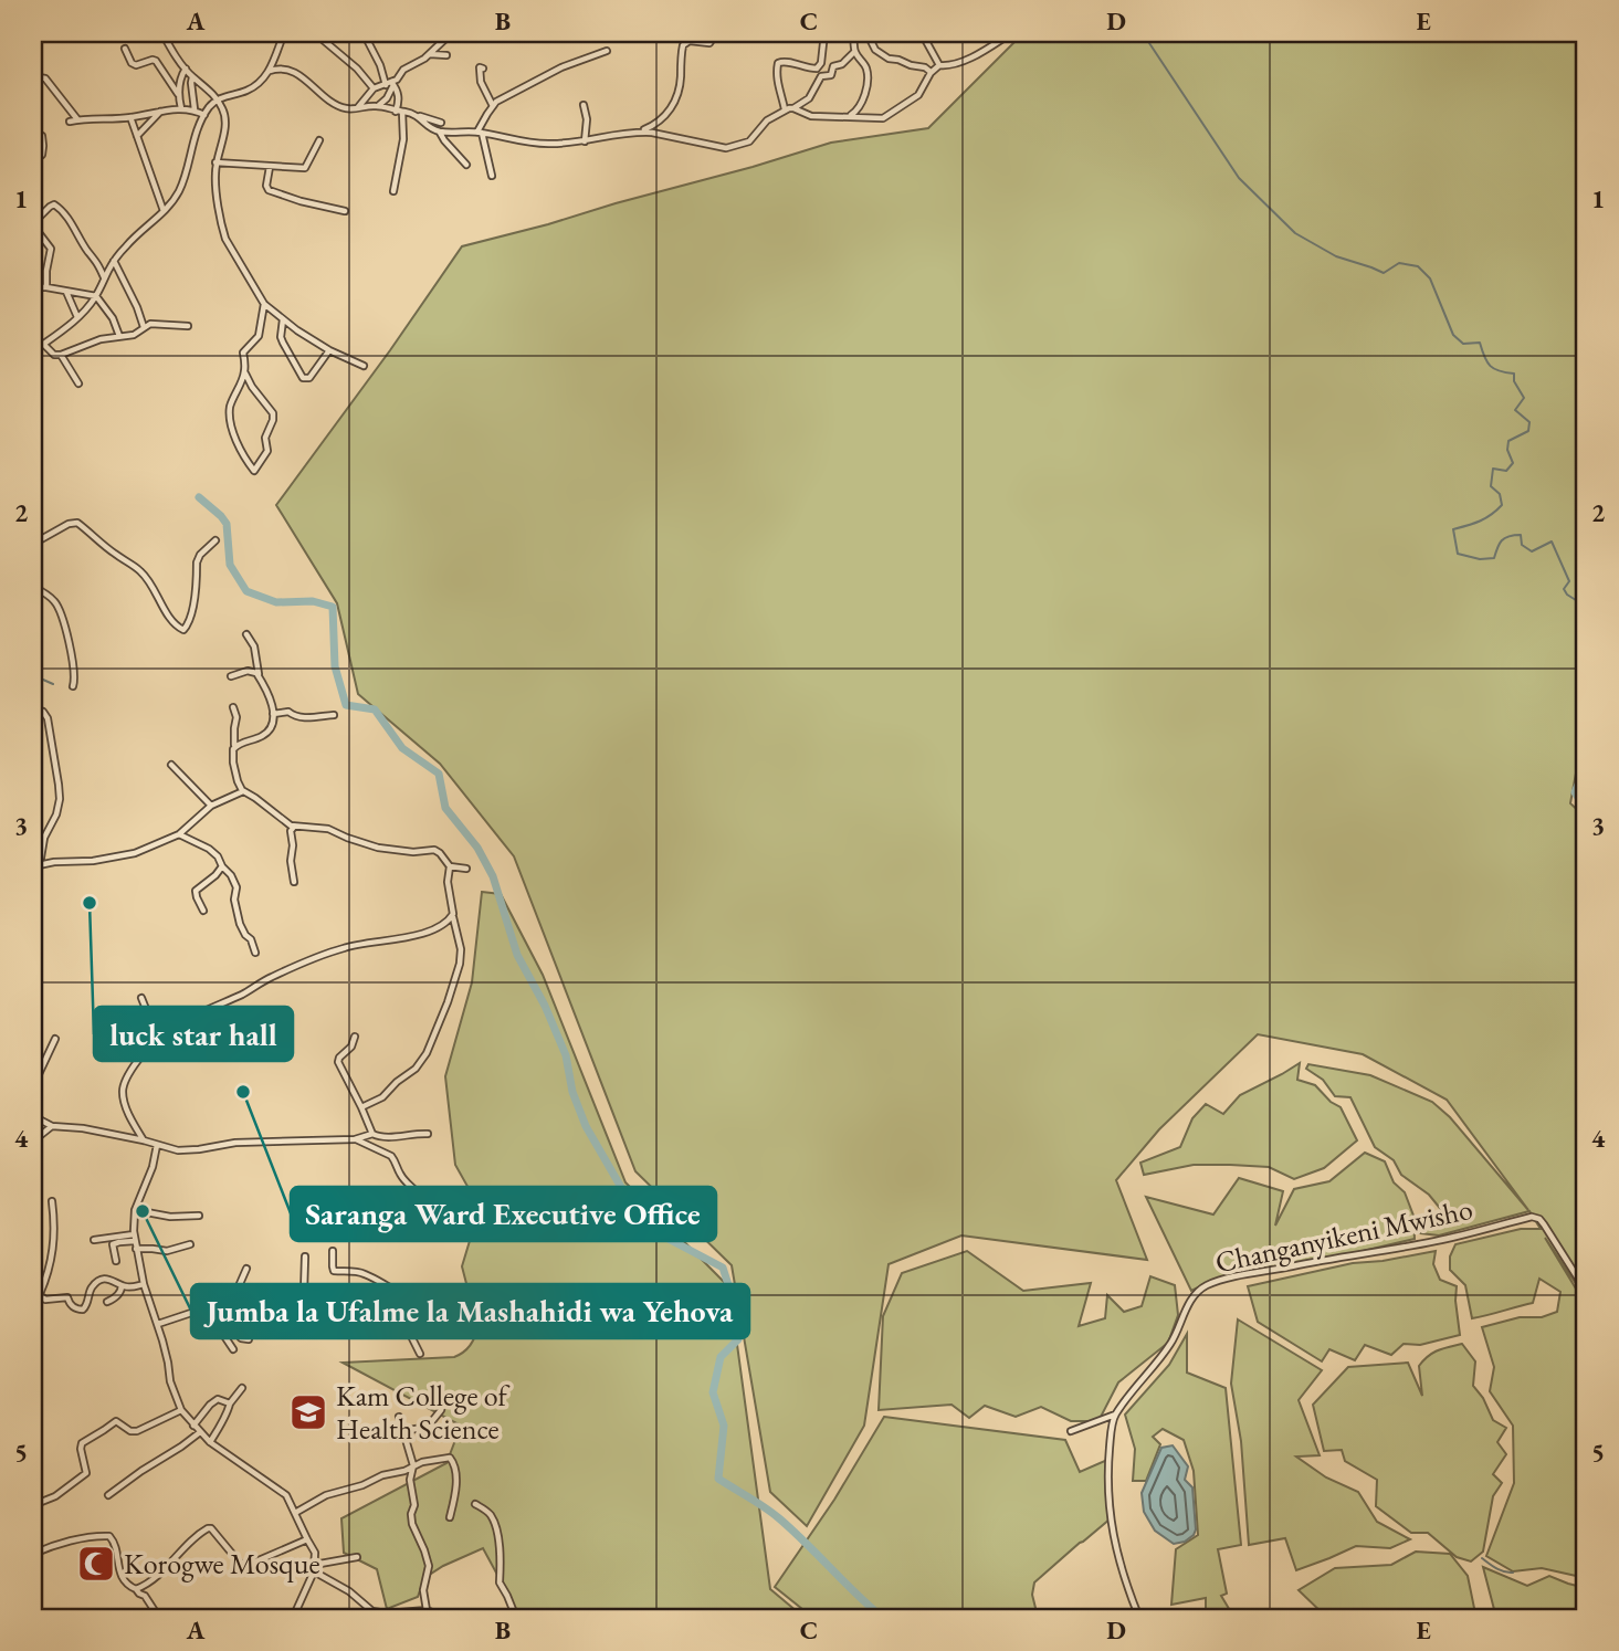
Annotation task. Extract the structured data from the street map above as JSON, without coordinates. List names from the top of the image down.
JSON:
{
  "streets": {
    "street": ["Changanyikeni Mwisho"]
  },
  "places": {
    "other": ["luck star hall", "Saranga Ward Executive Office", "Jumba la Ufalme la Mashahidi wa Yehova"],
    "school or university": ["Kam College of Health Science"],
    "mosque": ["Korogwe Mosque"]
  },
  "grid": {
    "columns": [
      "A",
      "B",
      "C",
      "D",
      "E"
    ],
    "rows": [
      "1",
      "2",
      "3",
      "4",
      "5"
    ]
  }
}
